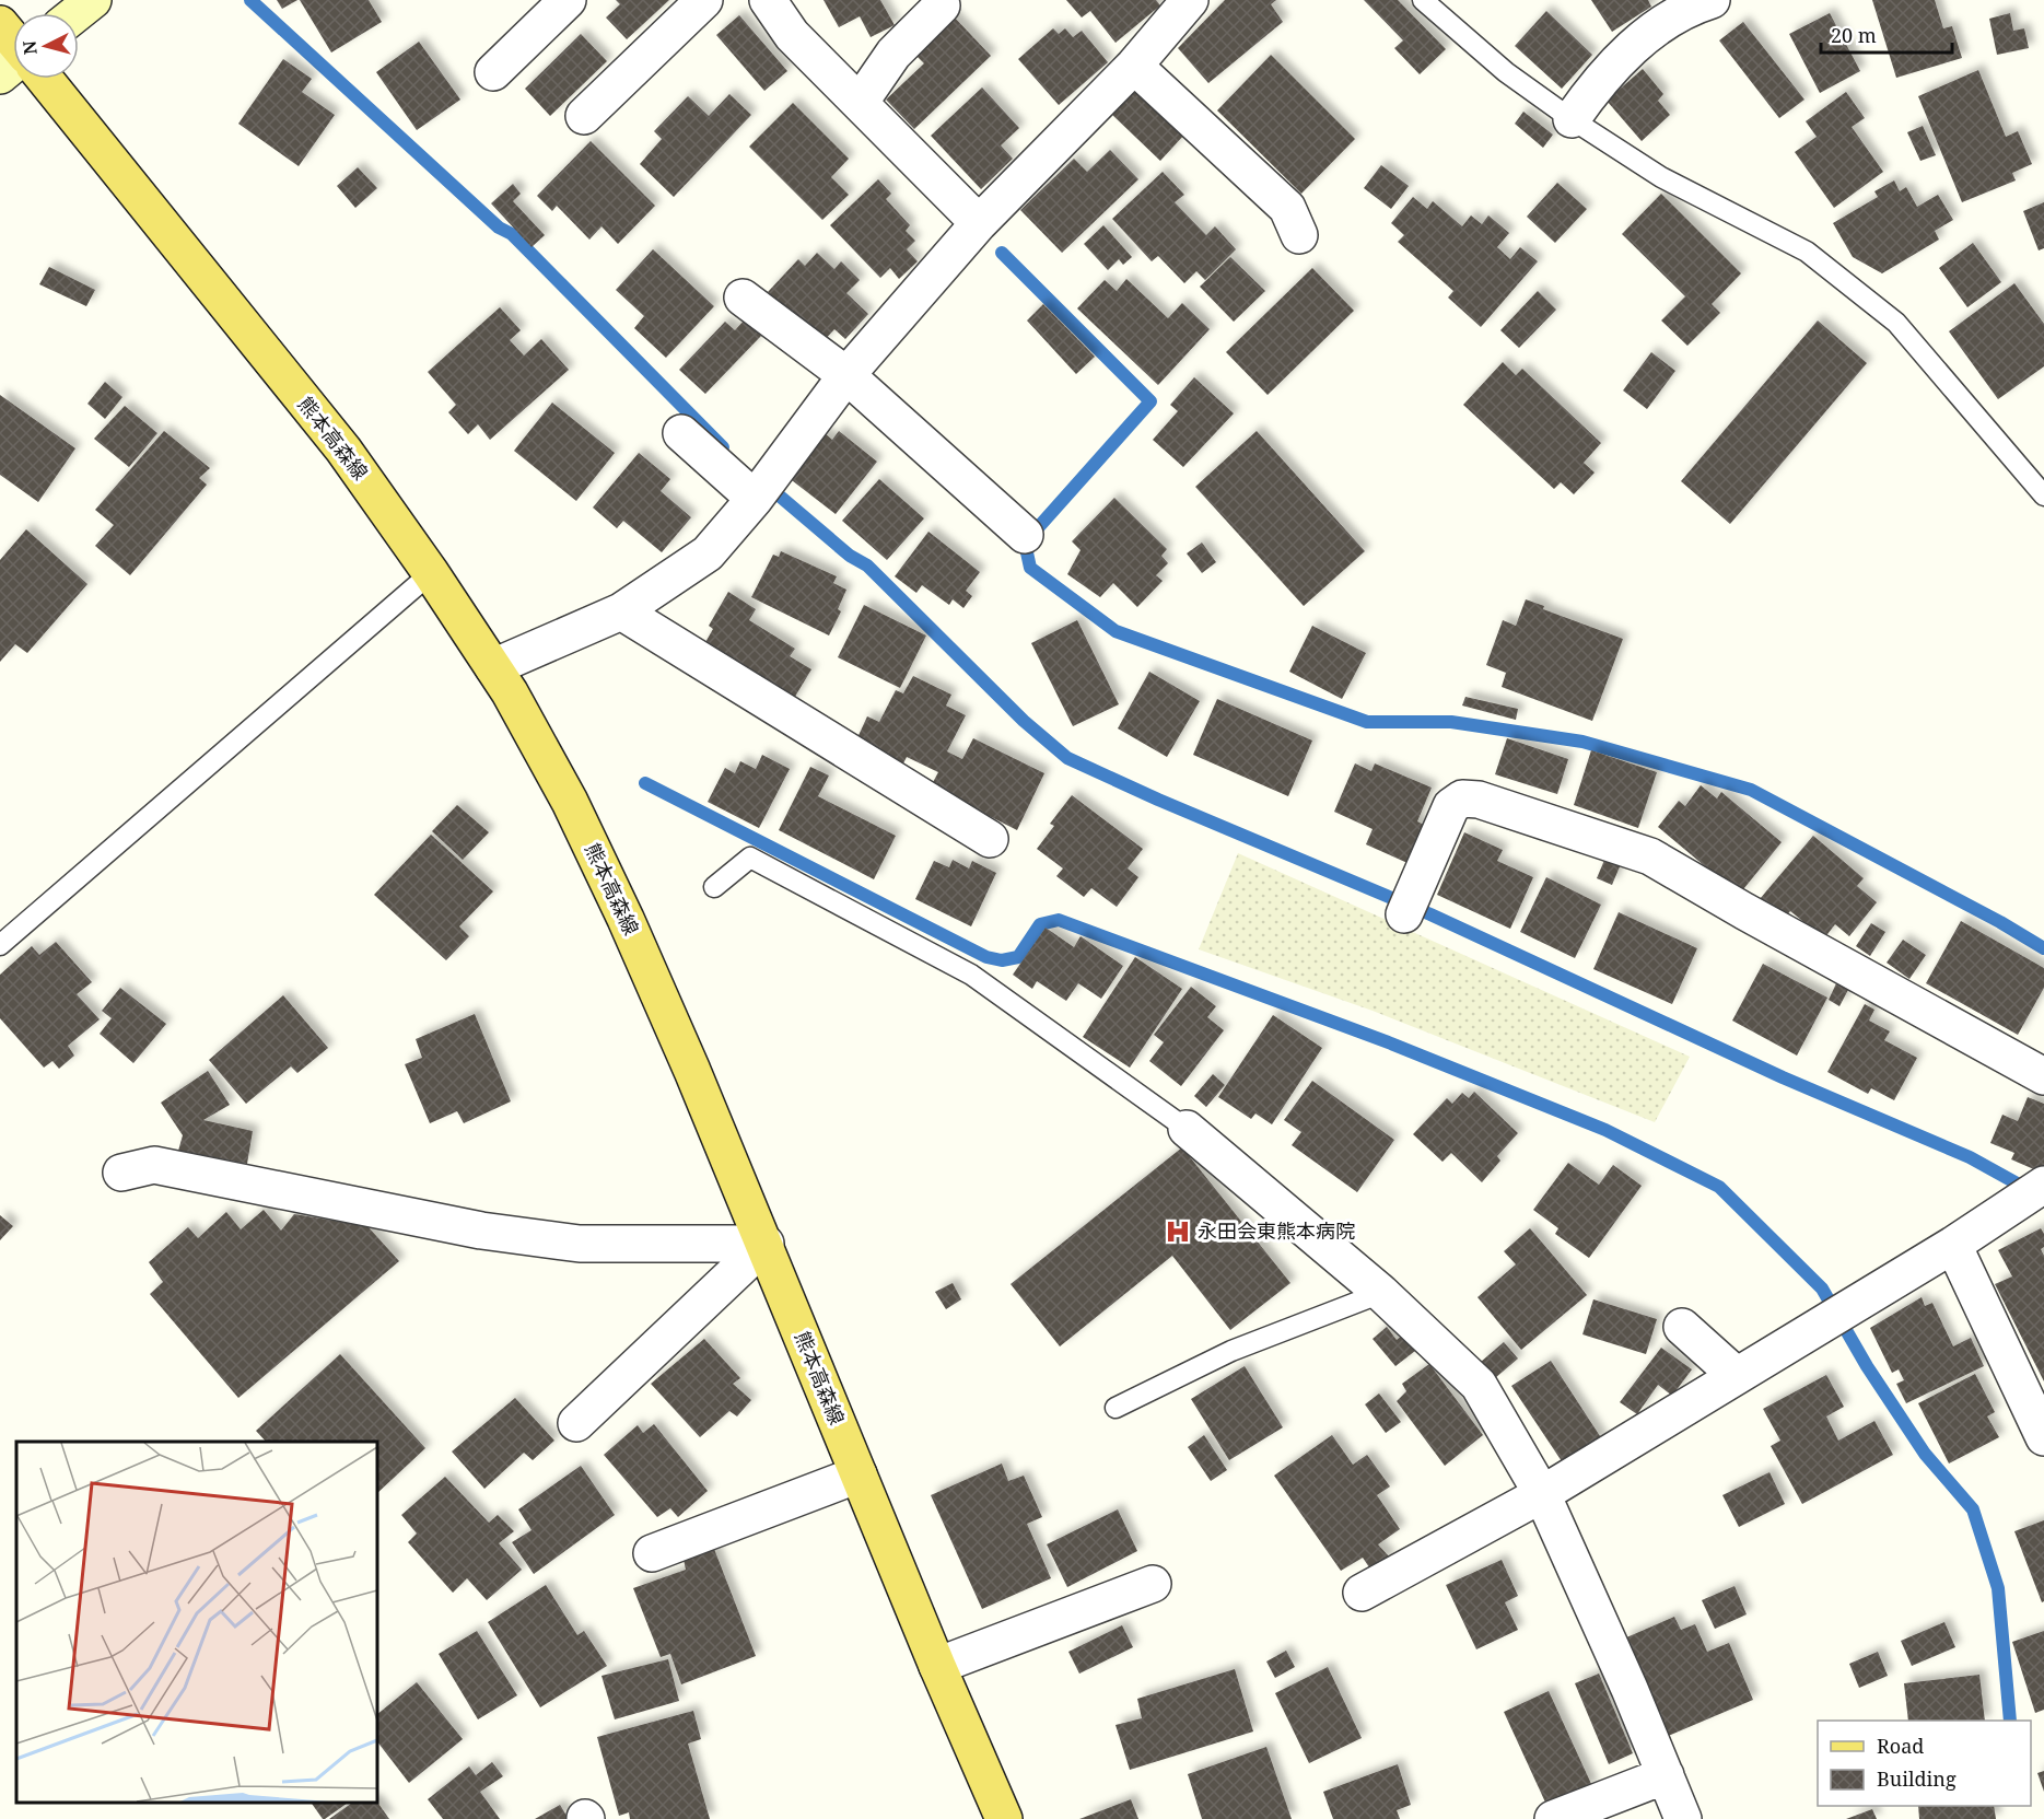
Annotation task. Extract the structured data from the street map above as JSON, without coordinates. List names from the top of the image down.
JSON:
{
  "streets": {
    "main road": ["熊本高森線"]
  },
  "places": {
    "hospital": ["永田会東熊本病院"]
  },
  "legend": ["Road", "Building"],
  "scale_bar": "20 m",
  "north": "left"
}
